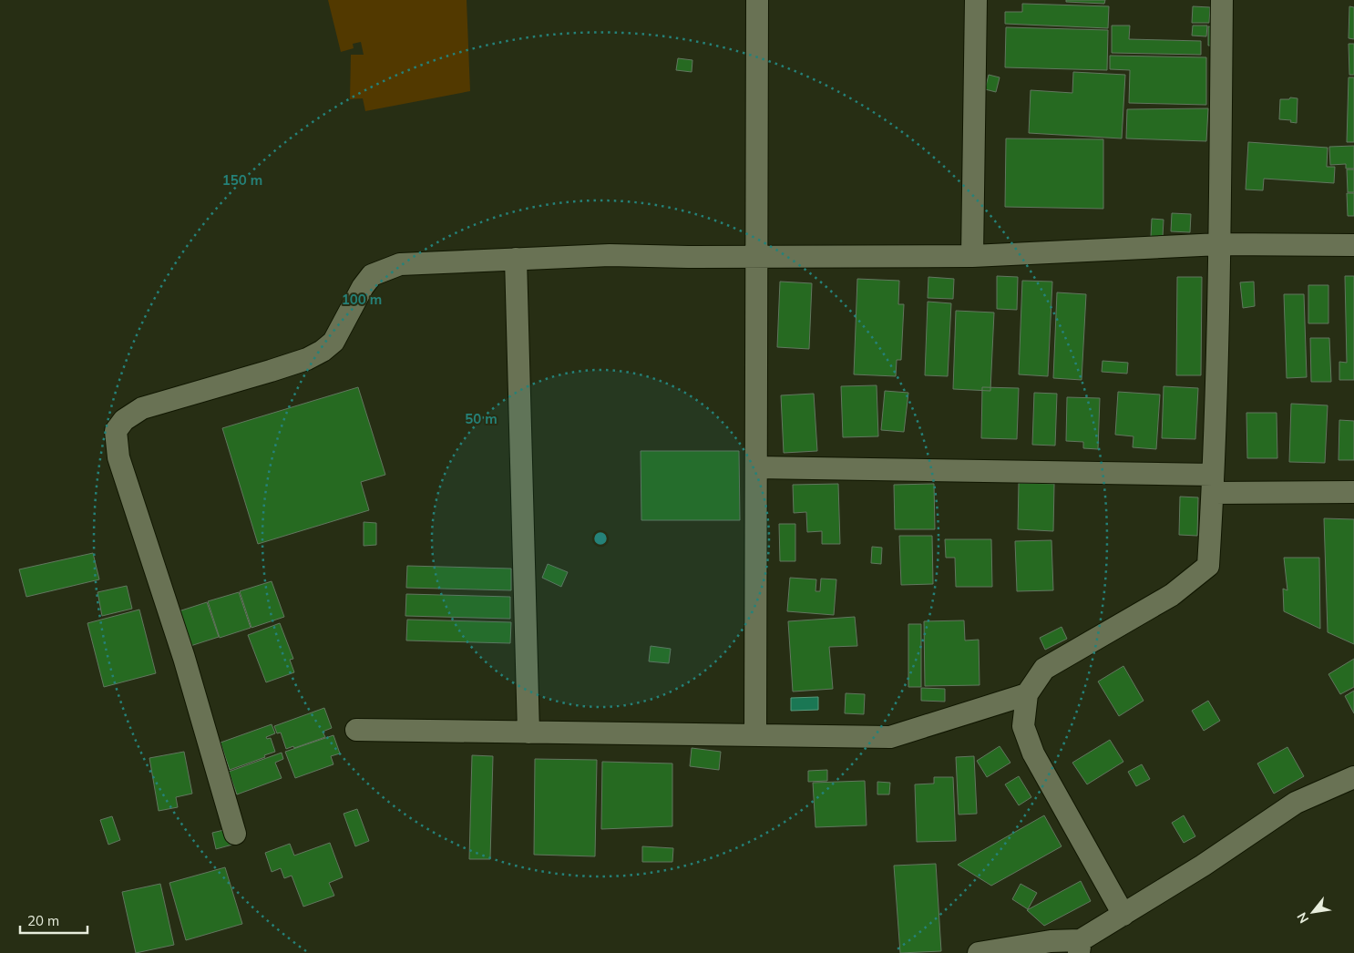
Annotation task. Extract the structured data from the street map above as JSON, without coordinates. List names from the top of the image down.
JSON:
{
  "scale_bar": "20 m",
  "north": "bottom left",
  "rings": ["150 m", "100 m", "50 m"]
}
